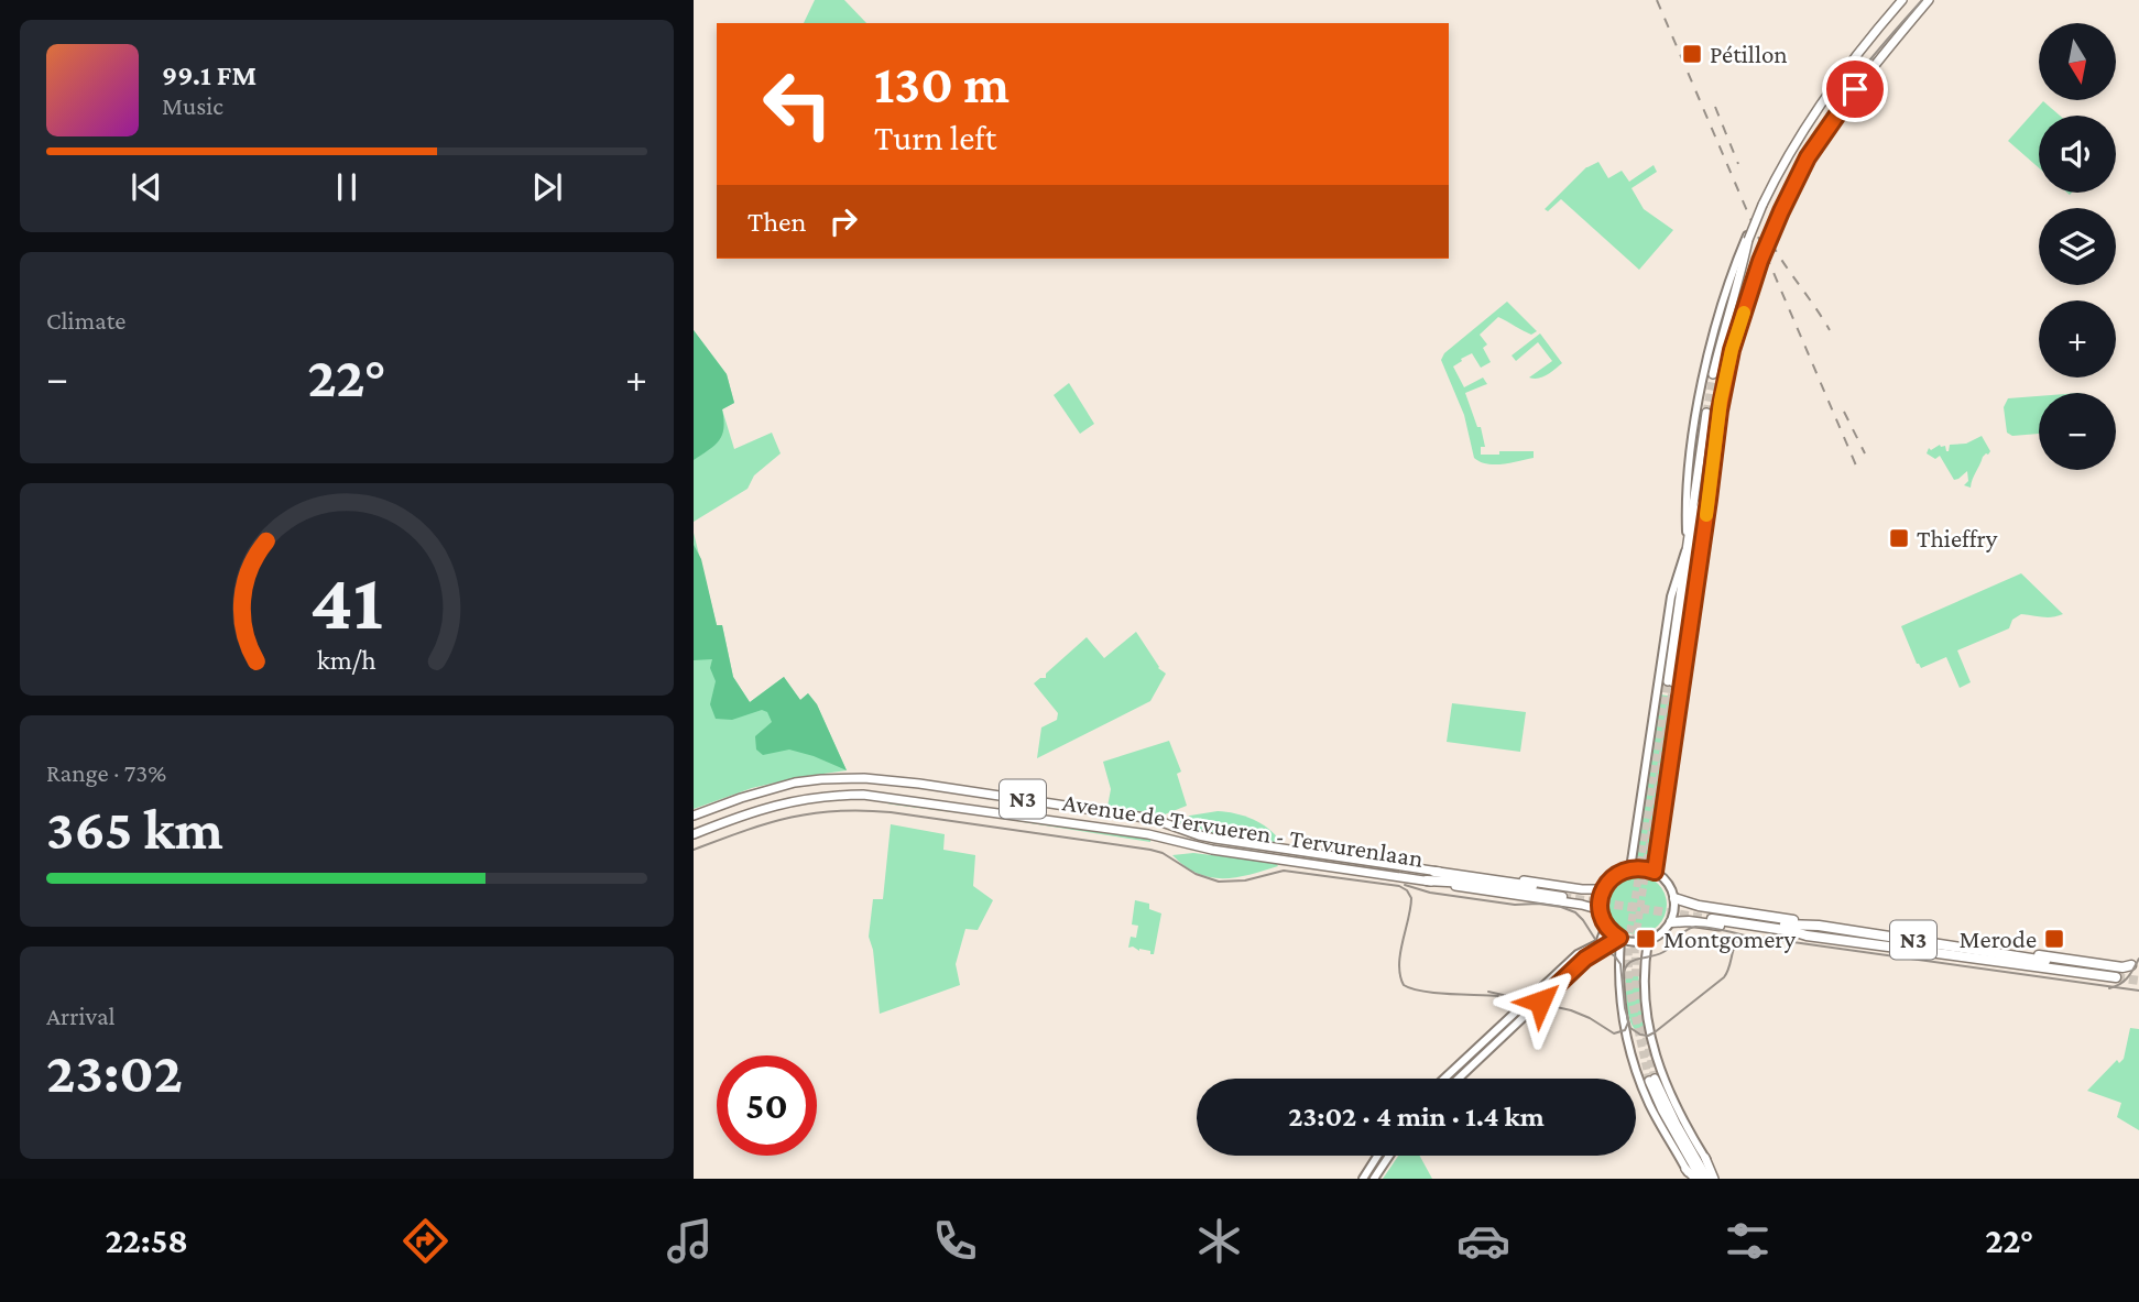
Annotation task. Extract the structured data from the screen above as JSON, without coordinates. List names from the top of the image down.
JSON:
{
  "streets": {
    "highway": ["N3", "Avenue de Tervueren - Tervurenlaan"]
  },
  "places": {
    "transit": [
      "Pétillon",
      "Thieffry",
      "Montgomery",
      "Merode"
    ]
  },
  "north": "bottom",
  "page": {
    "map_buttons": ["+", "−"],
    "turn": ["130 m", "Turn left"],
    "song": ["99.1 FM", "Music"],
    "then": "Then",
    "tile": [
      "Climate",
      ["Range · 73%", "365 km"],
      ["Arrival", "23:02"]
    ],
    "heat": ["−", "22°", "+"],
    "limit": "50",
    "trip": "23:02 · 4 min · 1.4 km",
    "tabs": ["22:58", "22°"],
    "gauge": ["41", "km/h"]
  }
}
